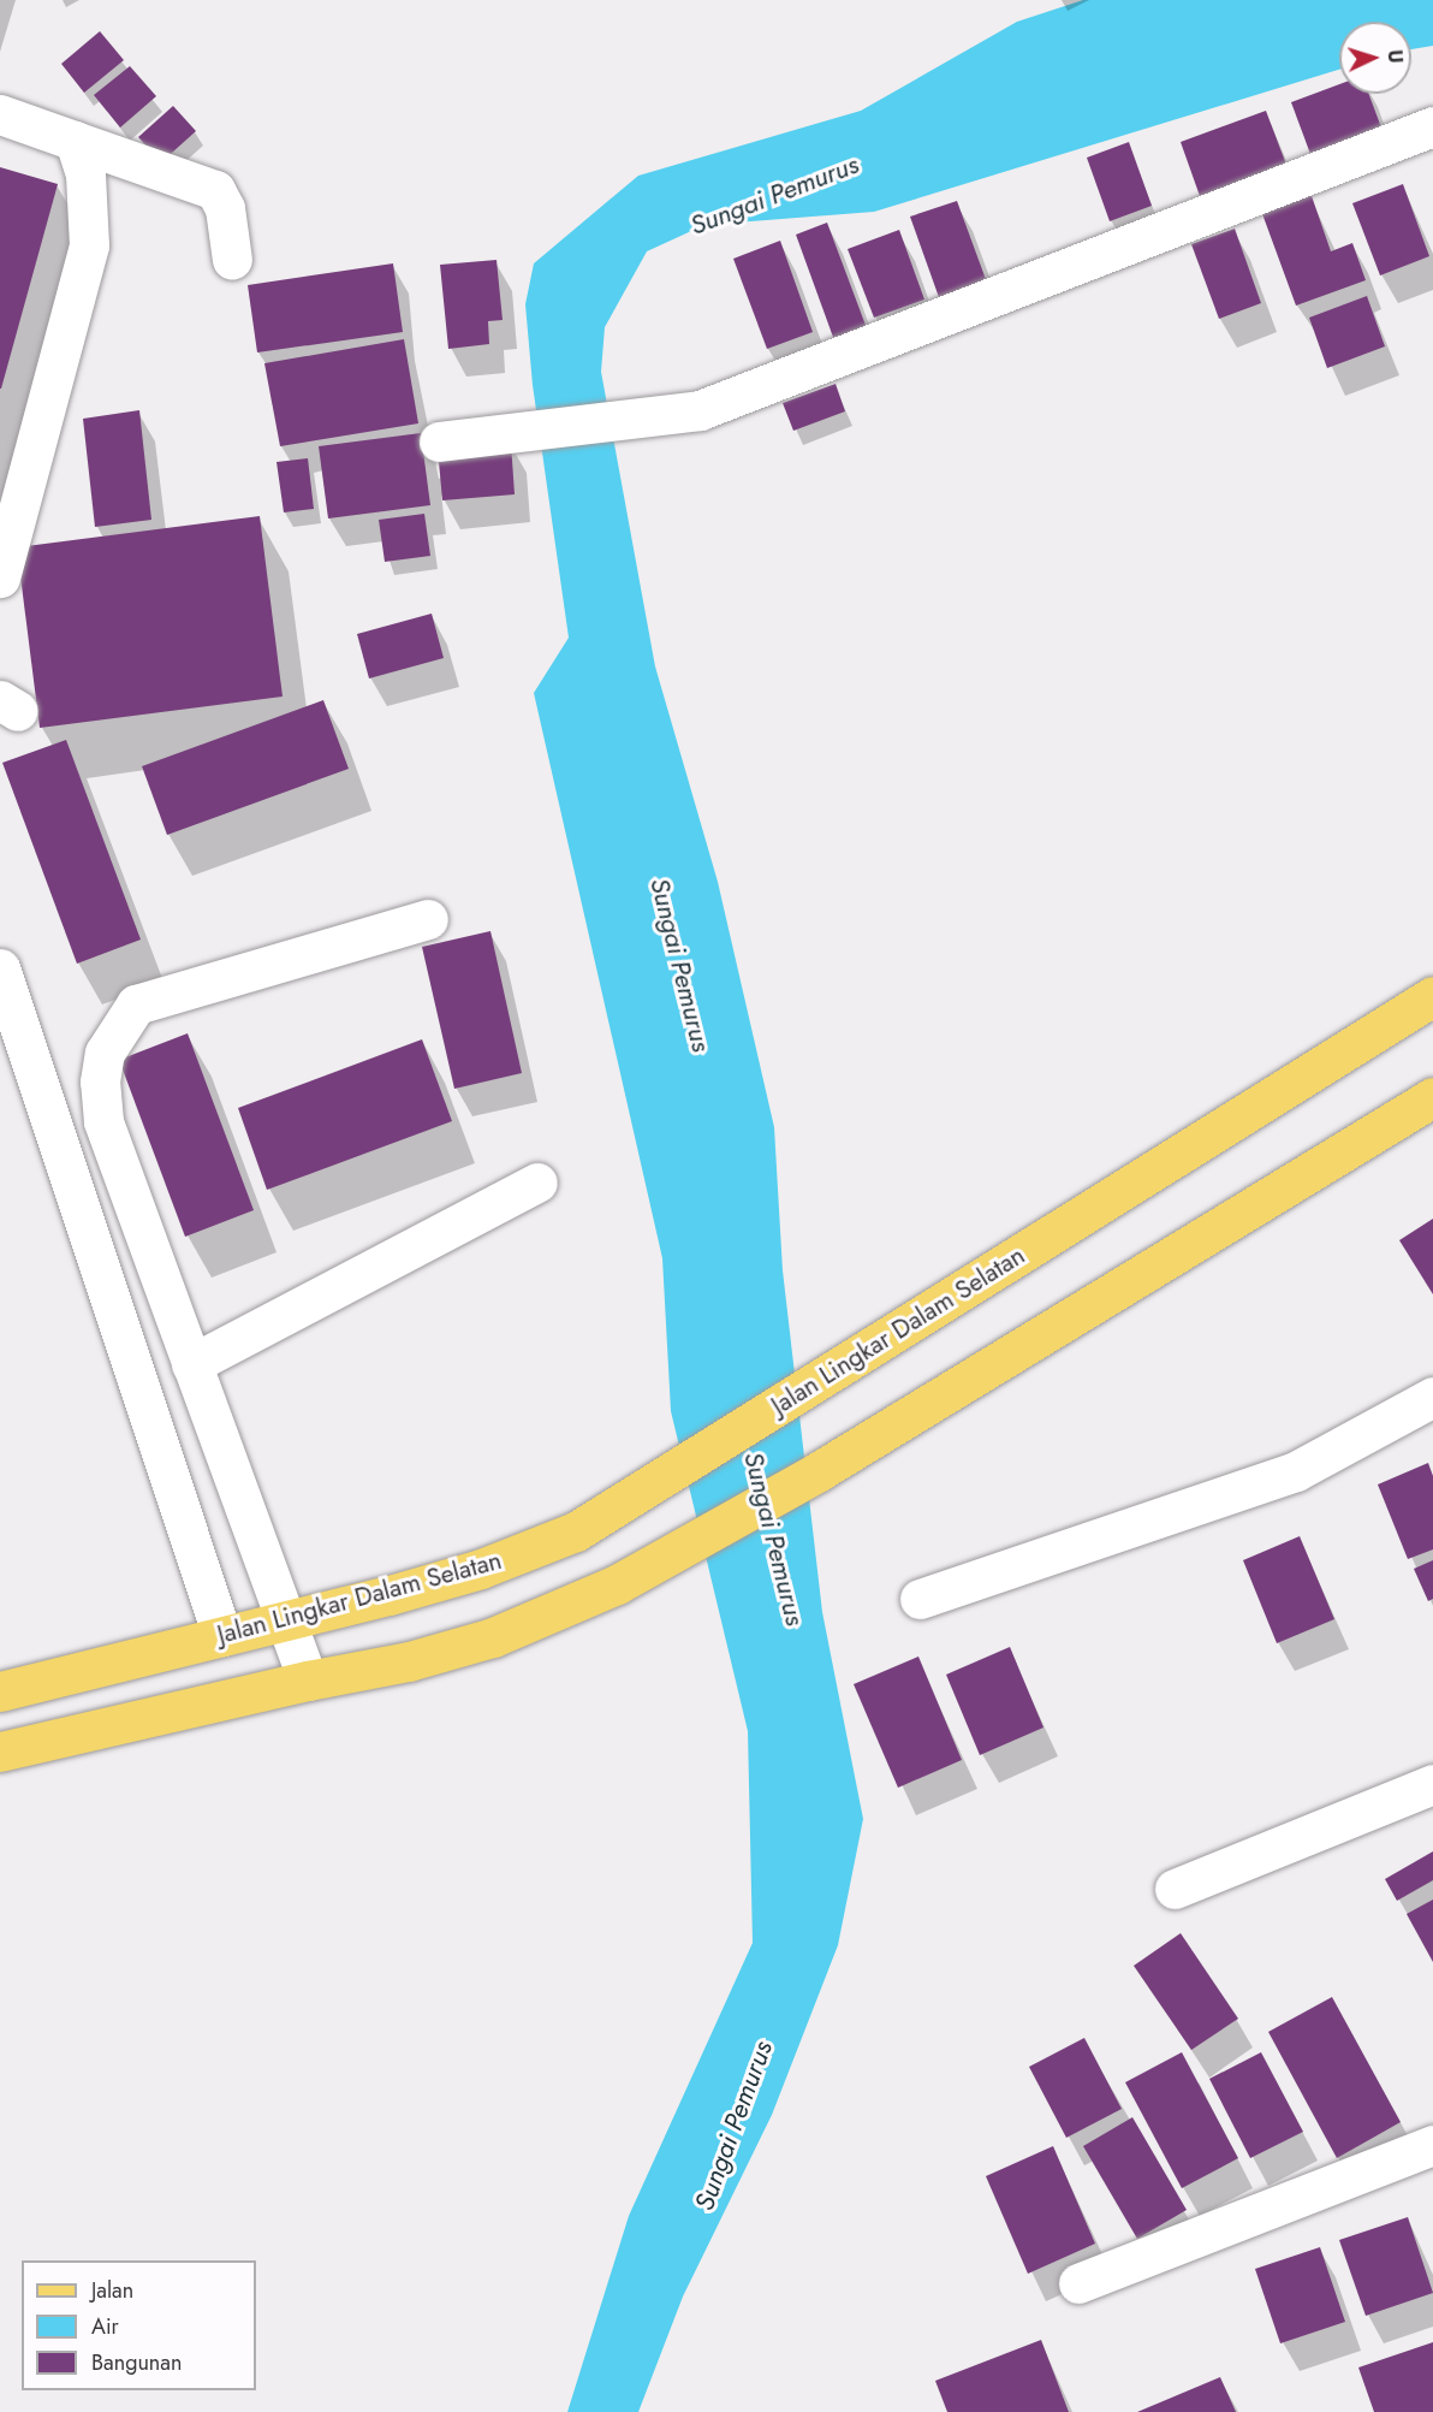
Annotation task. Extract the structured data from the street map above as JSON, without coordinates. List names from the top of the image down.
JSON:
{
  "streets": {
    "main road": ["Jalan Lingkar Dalam Selatan"]
  },
  "water": ["Sungai Pemurus"],
  "legend": ["Jalan", "Air", "Bangunan"],
  "north": "right"
}
